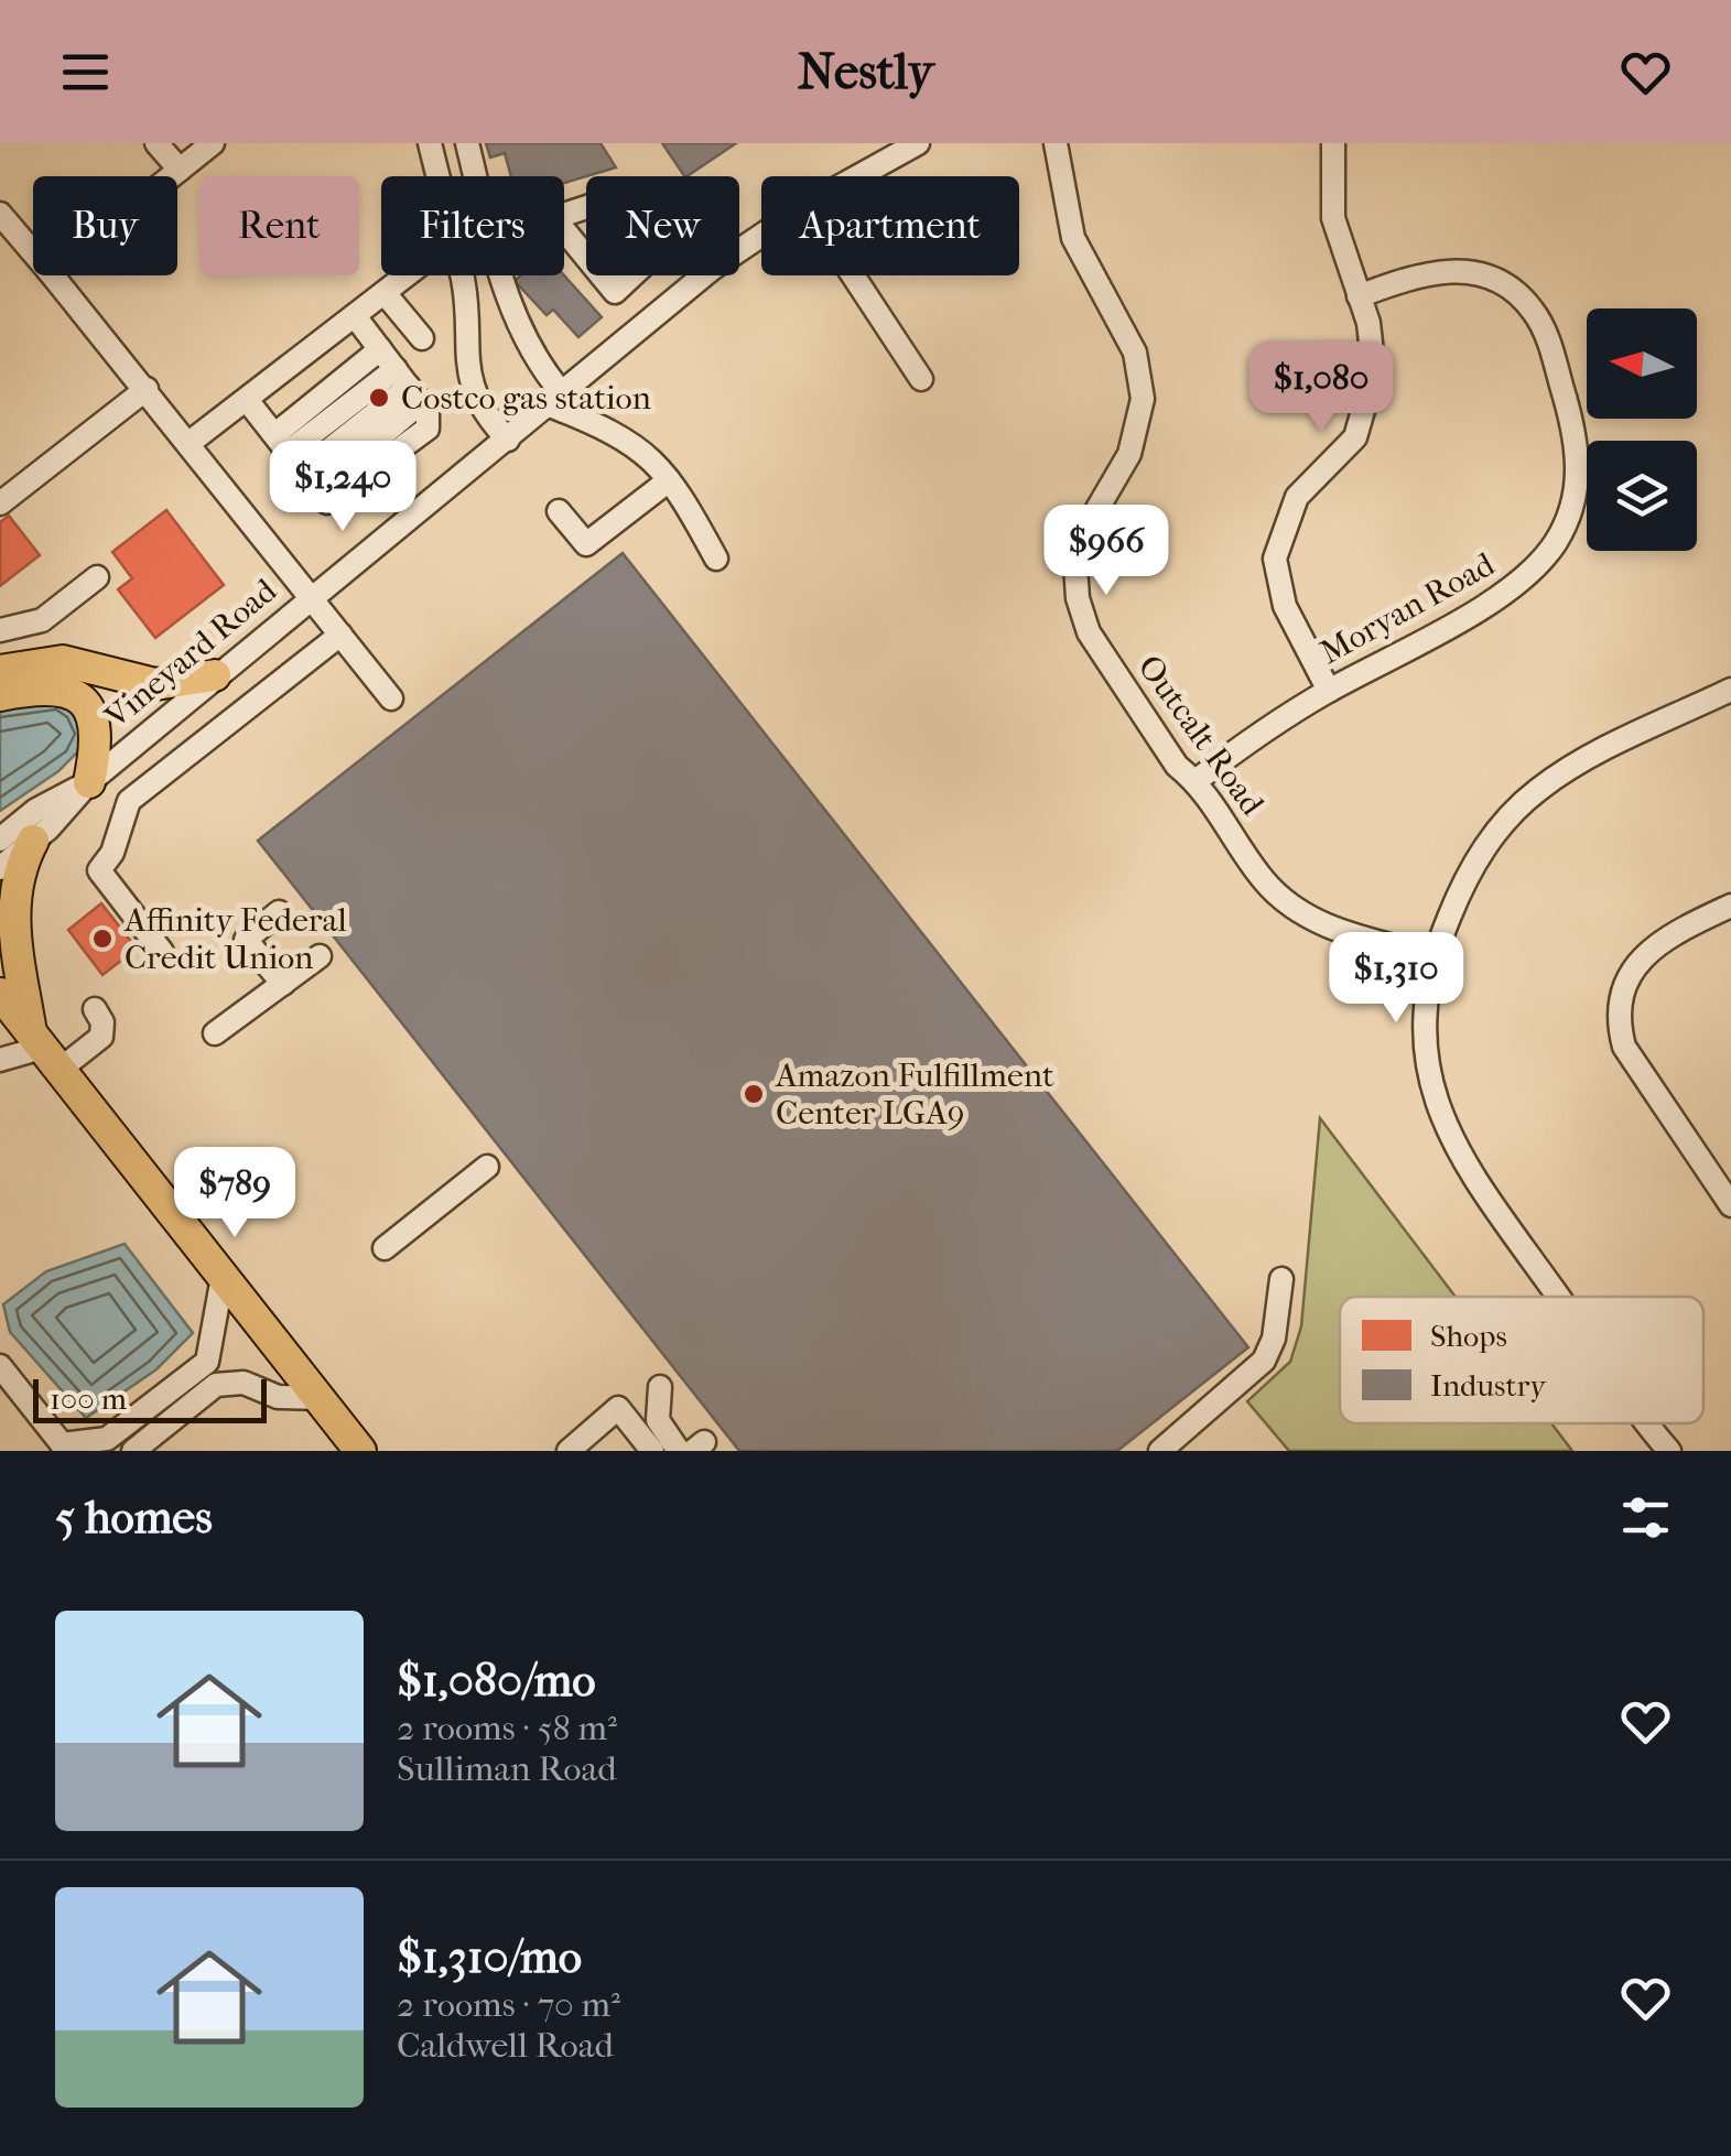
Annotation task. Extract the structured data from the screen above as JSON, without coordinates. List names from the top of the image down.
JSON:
{
  "streets": {
    "street": ["Moryan Road", "Vineyard Road", "Outcalt Road"]
  },
  "crossings": [
    ["Moryan Road", "Outcalt Road"]
  ],
  "places": ["Costco gas station", "Affinity Federal Credit Union", "Amazon Fulfillment Center LGA9"],
  "legend": ["Shops", "Industry"],
  "scale_bar": "100 m",
  "north": "left",
  "page": {
    "header": "Nestly",
    "chip": [
      "Buy",
      "Rent",
      "Filters",
      "New",
      "Apartment"
    ],
    "price": [
      "$1,080",
      "$1,240",
      "$966",
      "$1,310",
      "$789"
    ],
    "scale": "100 m",
    "heading": "5 homes",
    "list": [
      {
        "name": "$1,080/mo",
        "note": "2 rooms · 58 m² · Sulliman Road"
      },
      {
        "name": "$1,310/mo",
        "note": "2 rooms · 70 m² · Caldwell Road"
      }
    ]
  }
}
